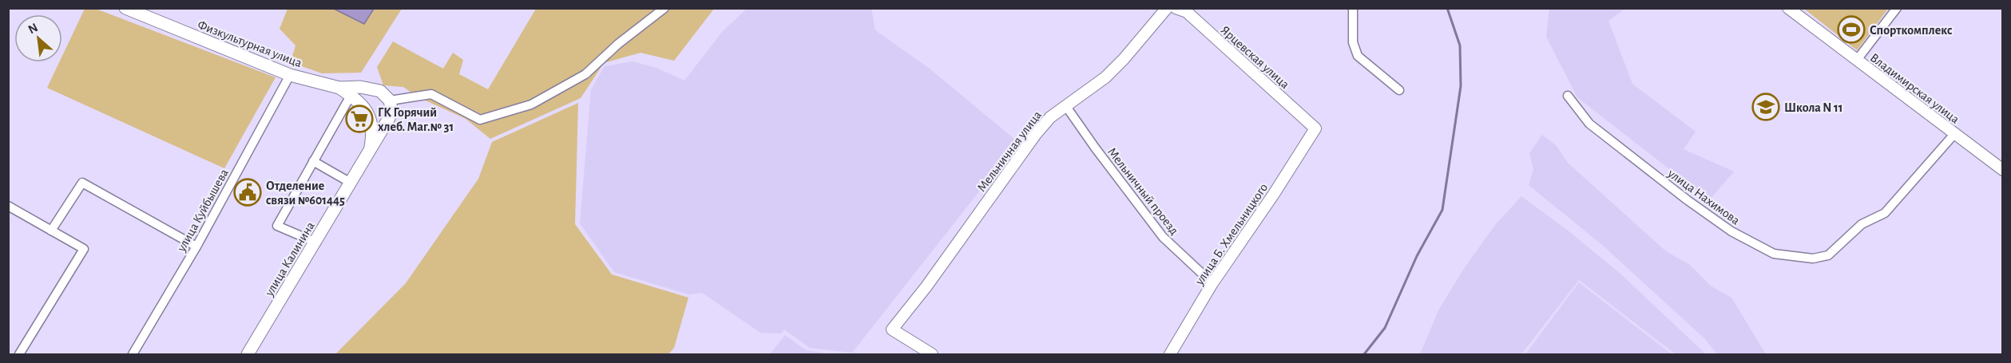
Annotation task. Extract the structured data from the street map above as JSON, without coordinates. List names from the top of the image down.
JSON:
{
  "streets": {
    "main road": ["Физкультурная улица", "улица Калинина"],
    "street": [
      "Ярцевская улица",
      "Владимирская улица",
      "Мельничная улица",
      "Мельничный проезд",
      "улица Нахимова",
      "улица Куйбышева",
      "улица Б. Хмельницкого"
    ]
  },
  "crossings": [
    ["Физкультурная улица", "улица Куйбышева"],
    ["Физкультурная улица", "улица Калинина"],
    ["Ярцевская улица", "улица Б. Хмельницкого"],
    ["Владимирская улица", "улица Нахимова"],
    ["Мельничная улица", "Мельничный проезд"],
    ["Мельничный проезд", "улица Б. Хмельницкого"]
  ],
  "places": {
    "sports": ["Спорткомплекс"],
    "school or university": ["Школа N 11"],
    "supermarket": ["ГК Горячий хлеб. Маг.№ 31"],
    "public building": ["Отделение связи №601445"]
  },
  "north": "top left"
}
